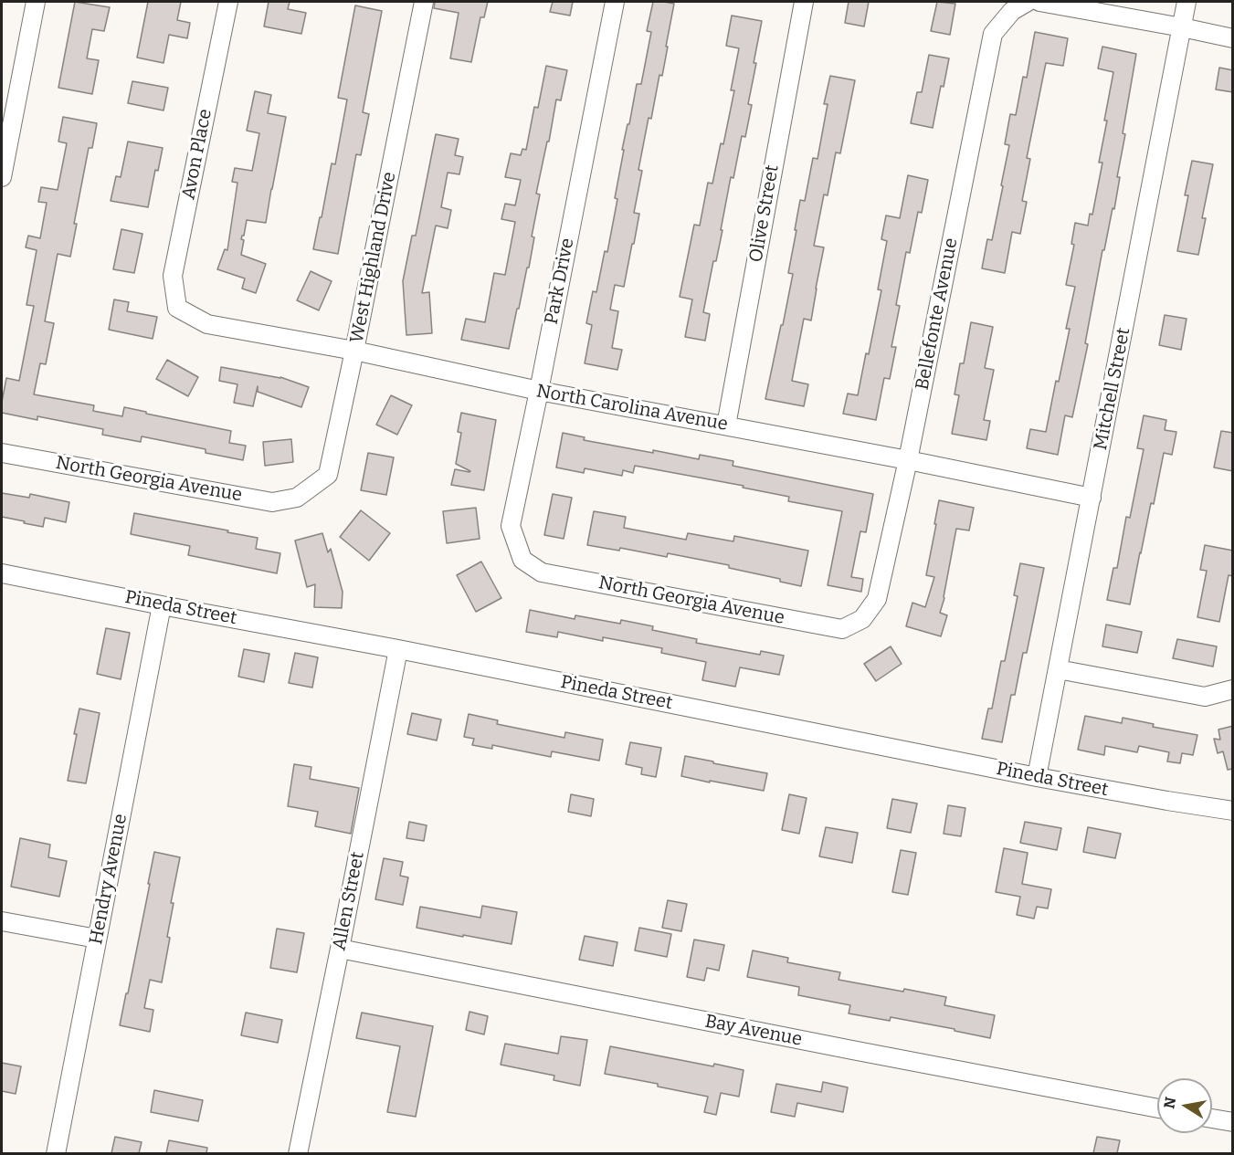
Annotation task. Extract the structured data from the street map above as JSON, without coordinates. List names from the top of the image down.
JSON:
{
  "streets": {
    "street": [
      "Avon Place",
      "Olive Street",
      "West Highland Drive",
      "Park Drive",
      "Bellefonte Avenue",
      "Mitchell Street",
      "North Carolina Avenue",
      "North Georgia Avenue",
      "Pineda Street",
      "Hendry Avenue",
      "Allen Street",
      "Bay Avenue"
    ]
  },
  "crossings": [
    ["Avon Place", "North Carolina Avenue"],
    ["Olive Street", "North Carolina Avenue"],
    ["West Highland Drive", "North Carolina Avenue"],
    ["West Highland Drive", "North Georgia Avenue"],
    ["Park Drive", "North Carolina Avenue"],
    ["Park Drive", "North Georgia Avenue"],
    ["Bellefonte Avenue", "North Carolina Avenue"],
    ["Bellefonte Avenue", "North Georgia Avenue"],
    ["Mitchell Street", "North Carolina Avenue"],
    ["Mitchell Street", "Pineda Street"],
    ["Pineda Street", "Hendry Avenue"],
    ["Pineda Street", "Allen Street"],
    ["Allen Street", "Bay Avenue"]
  ],
  "north": "left"
}
